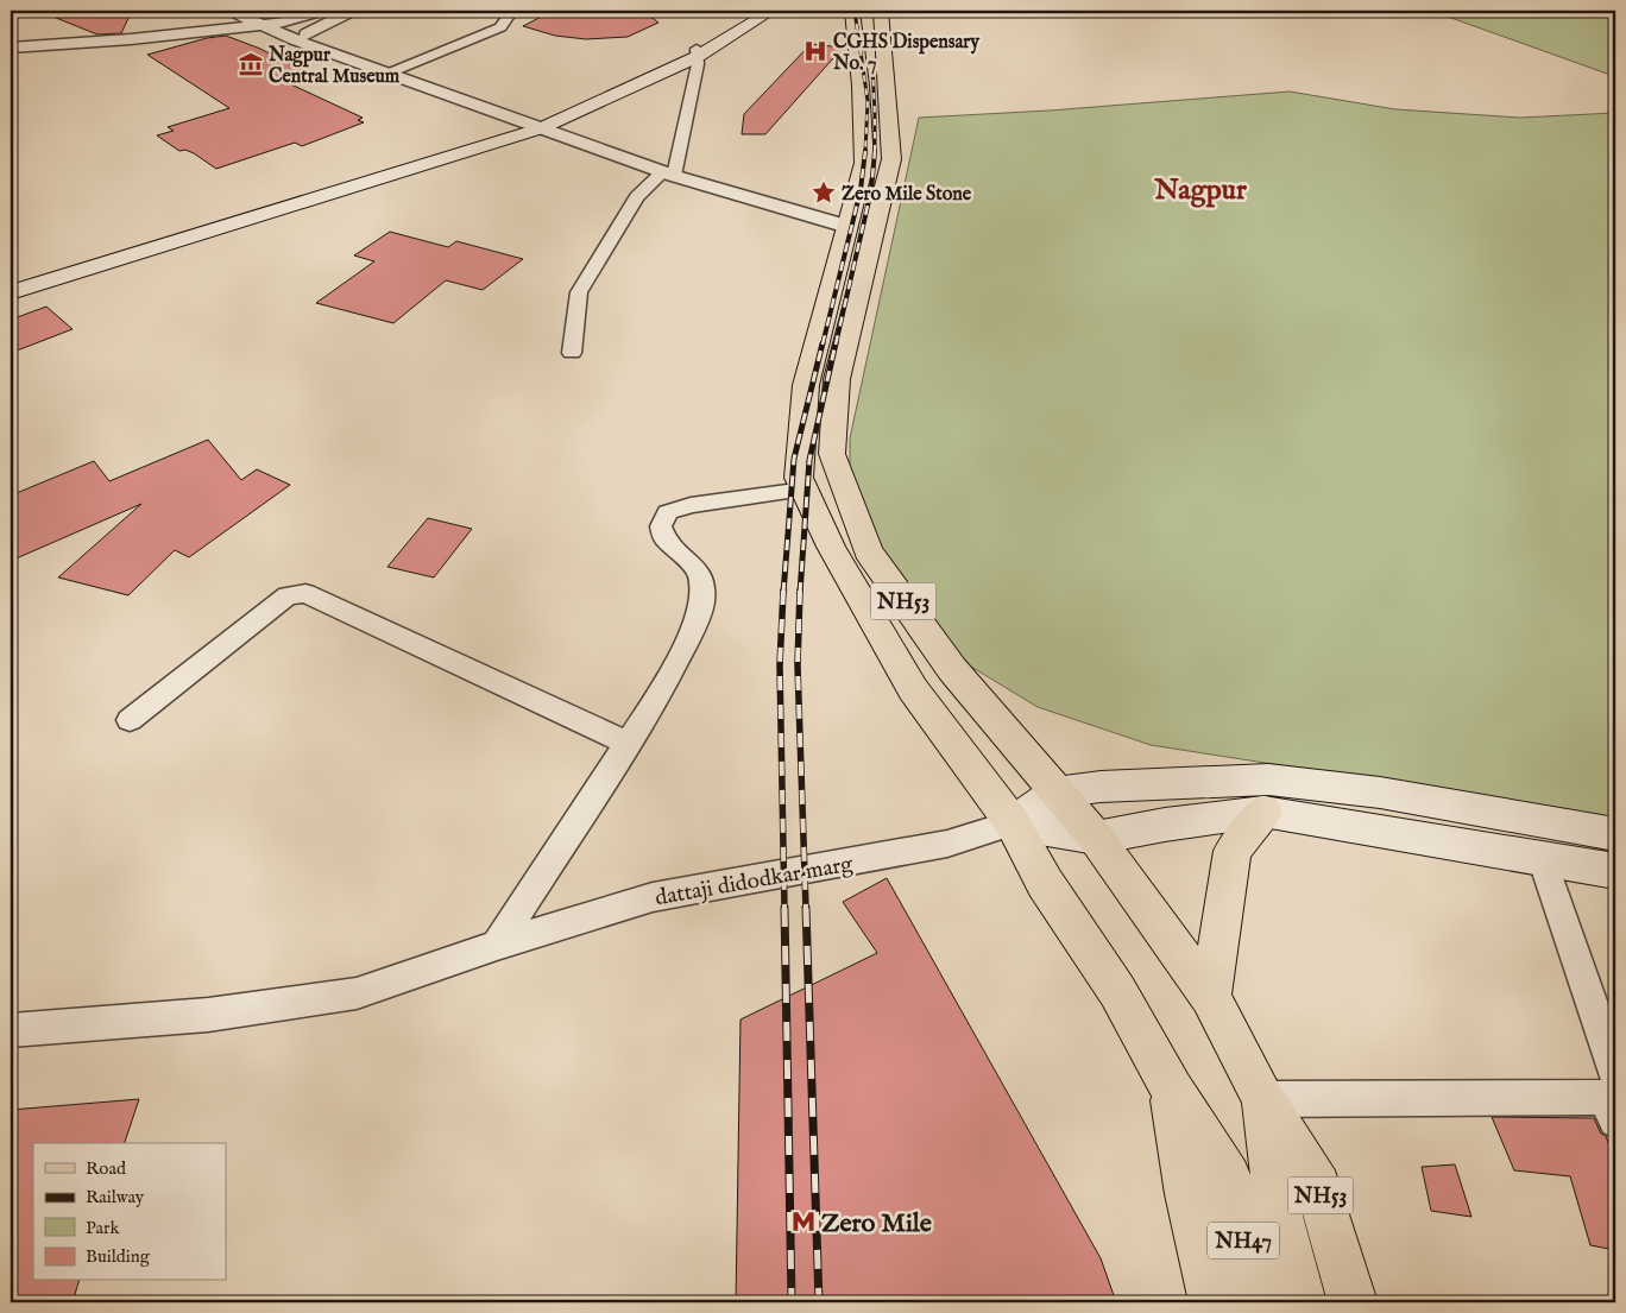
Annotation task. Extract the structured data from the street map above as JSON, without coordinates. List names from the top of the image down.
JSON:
{
  "streets": {
    "main road": ["NH53", "NH47"],
    "street": ["dattaji didodkar marg"]
  },
  "crossings": [
    ["NH53", "dattaji didodkar marg"],
    ["NH53", "NH47"]
  ],
  "districts": ["Nagpur"],
  "places": {
    "hospital": ["CGHS Dispensary No. 7"],
    "museum": ["Nagpur Central Museum"],
    "place": ["Zero Mile Stone"],
    "metro station": ["Zero Mile"]
  },
  "legend": [
    "Road",
    "Railway",
    "Park",
    "Building"
  ]
}
